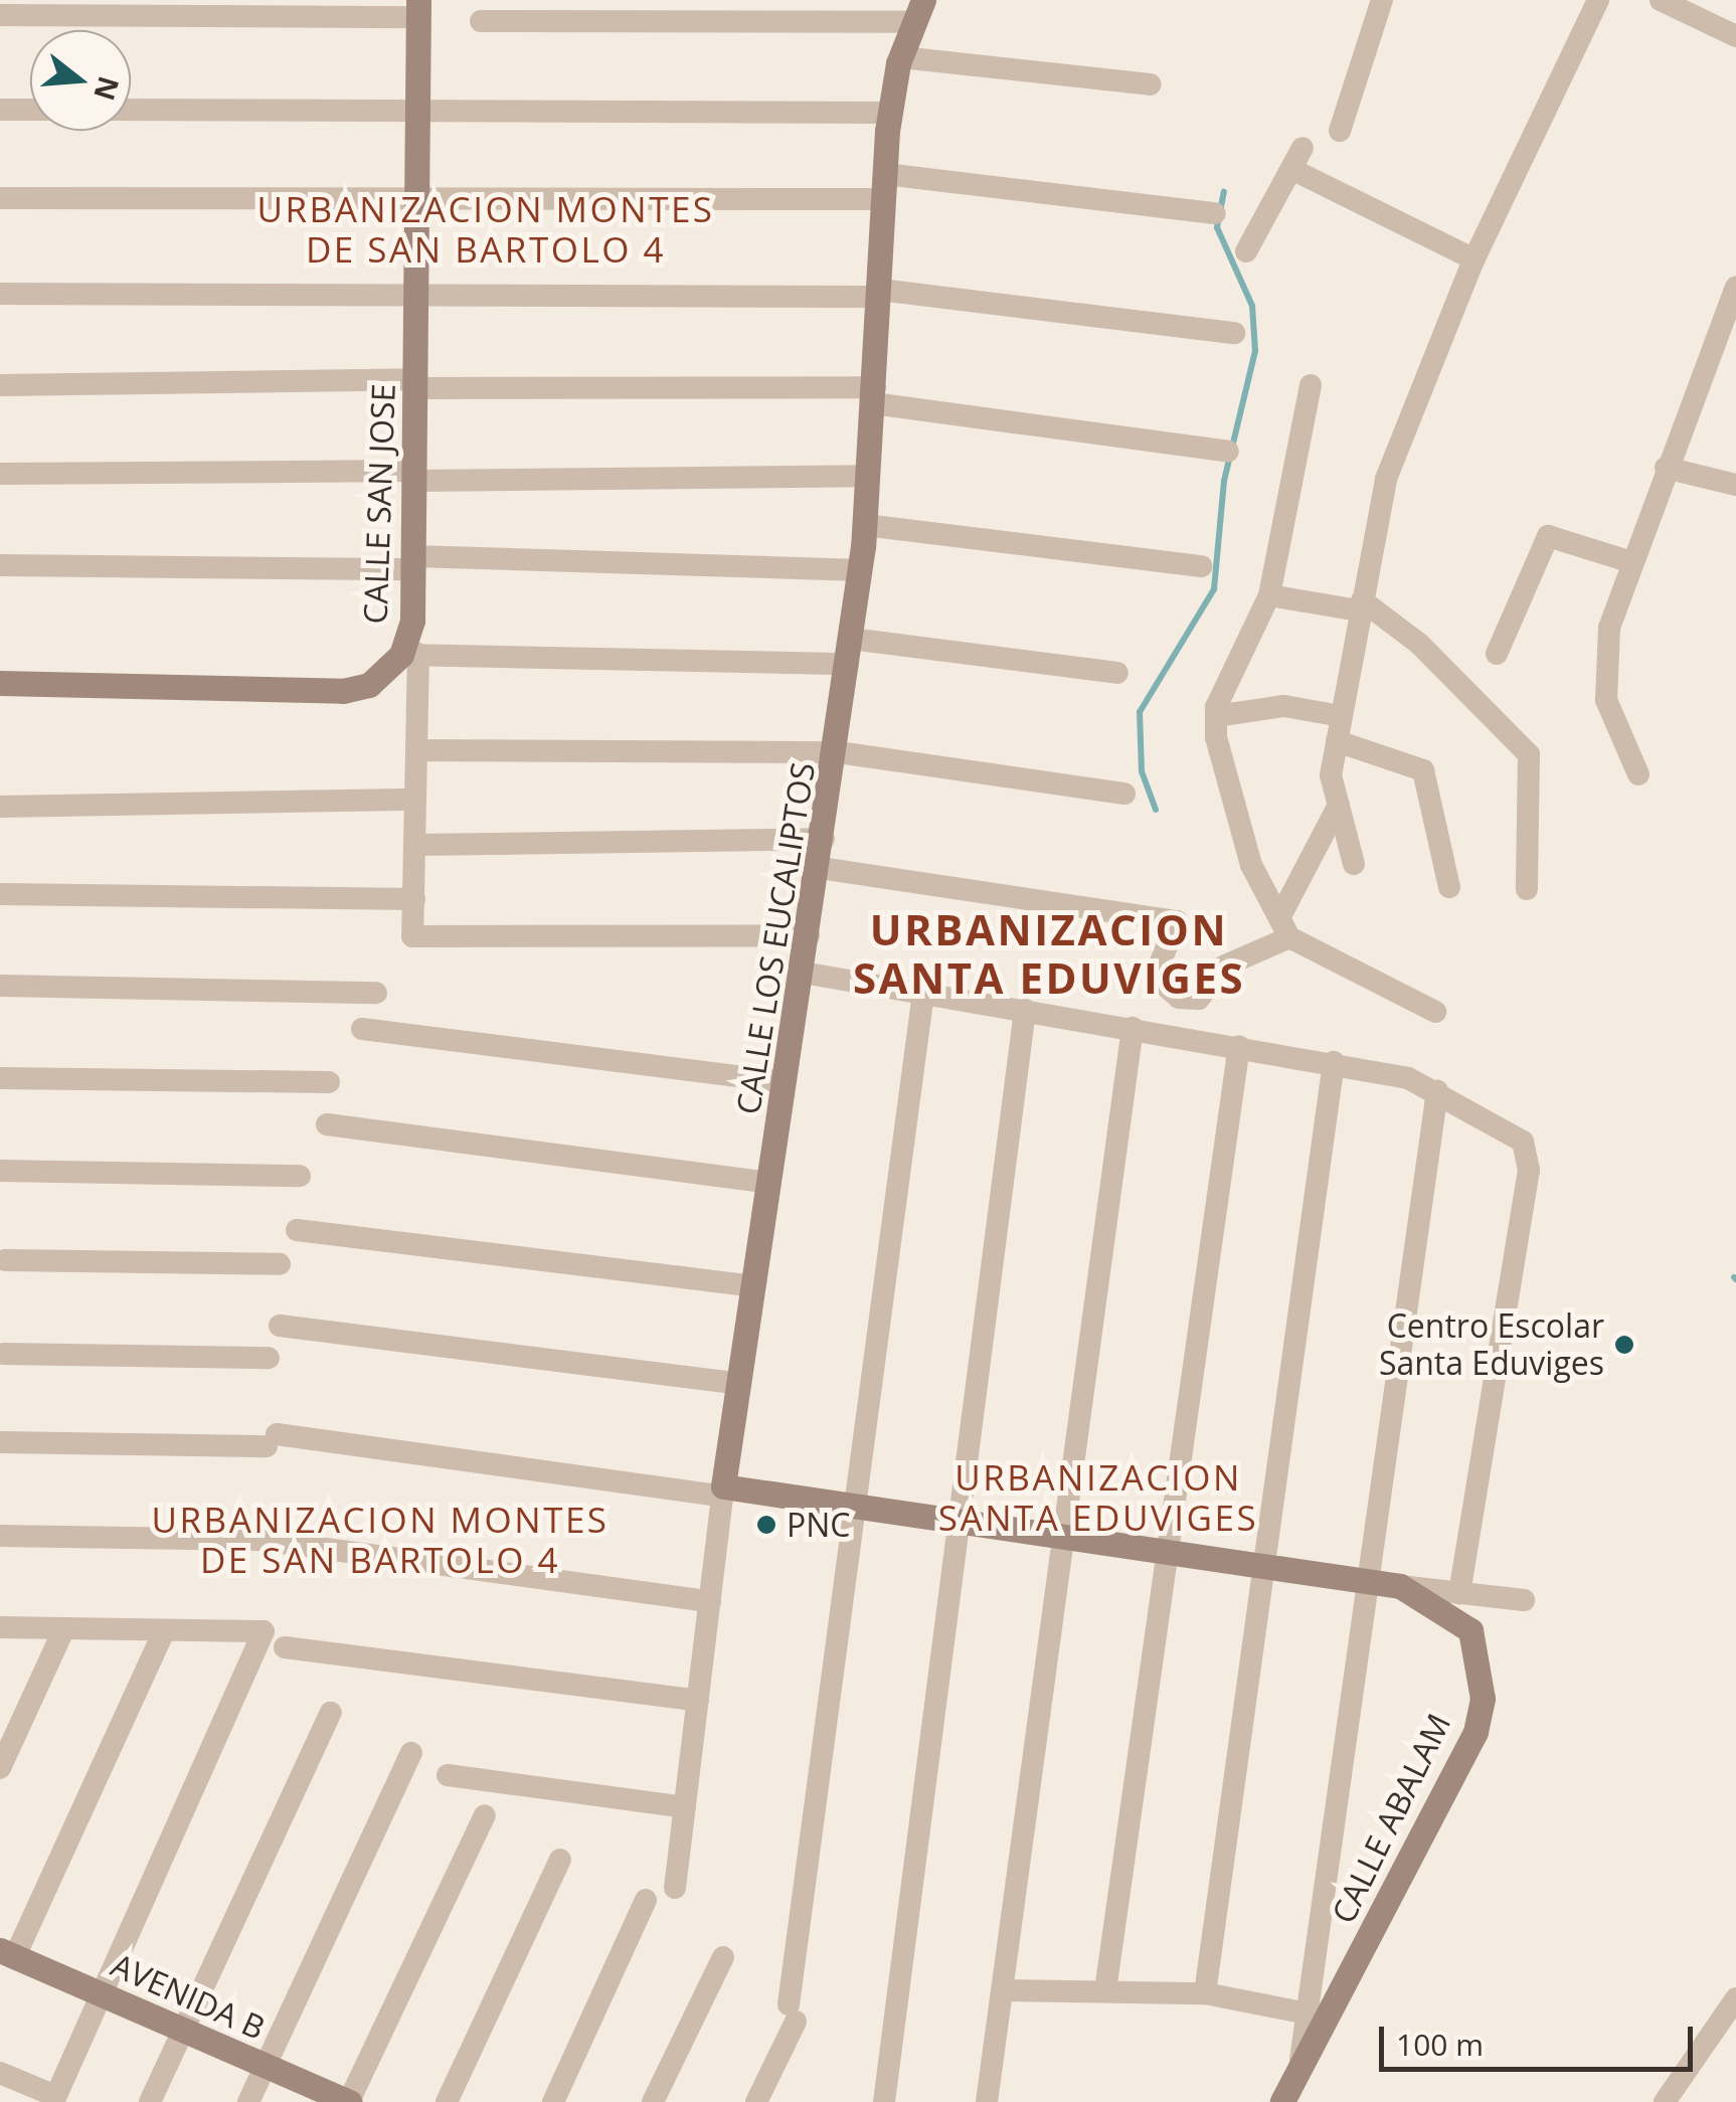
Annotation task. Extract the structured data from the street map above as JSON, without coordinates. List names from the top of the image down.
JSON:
{
  "streets": {
    "street": [
      "CALLE SAN JOSE",
      "CALLE LOS EUCALIPTOS",
      "CALLE ABALAM",
      "AVENIDA B"
    ]
  },
  "districts": [
    "URBANIZACION MONTES DE SAN BARTOLO 4",
    "URBANIZACION SANTA EDUVIGES",
    "URBANIZACION SANTA EDUVIGES",
    "URBANIZACION MONTES DE SAN BARTOLO 4"
  ],
  "places": ["Centro Escolar Santa Eduviges", "PNC"],
  "scale_bar": "100 m",
  "north": "right"
}
